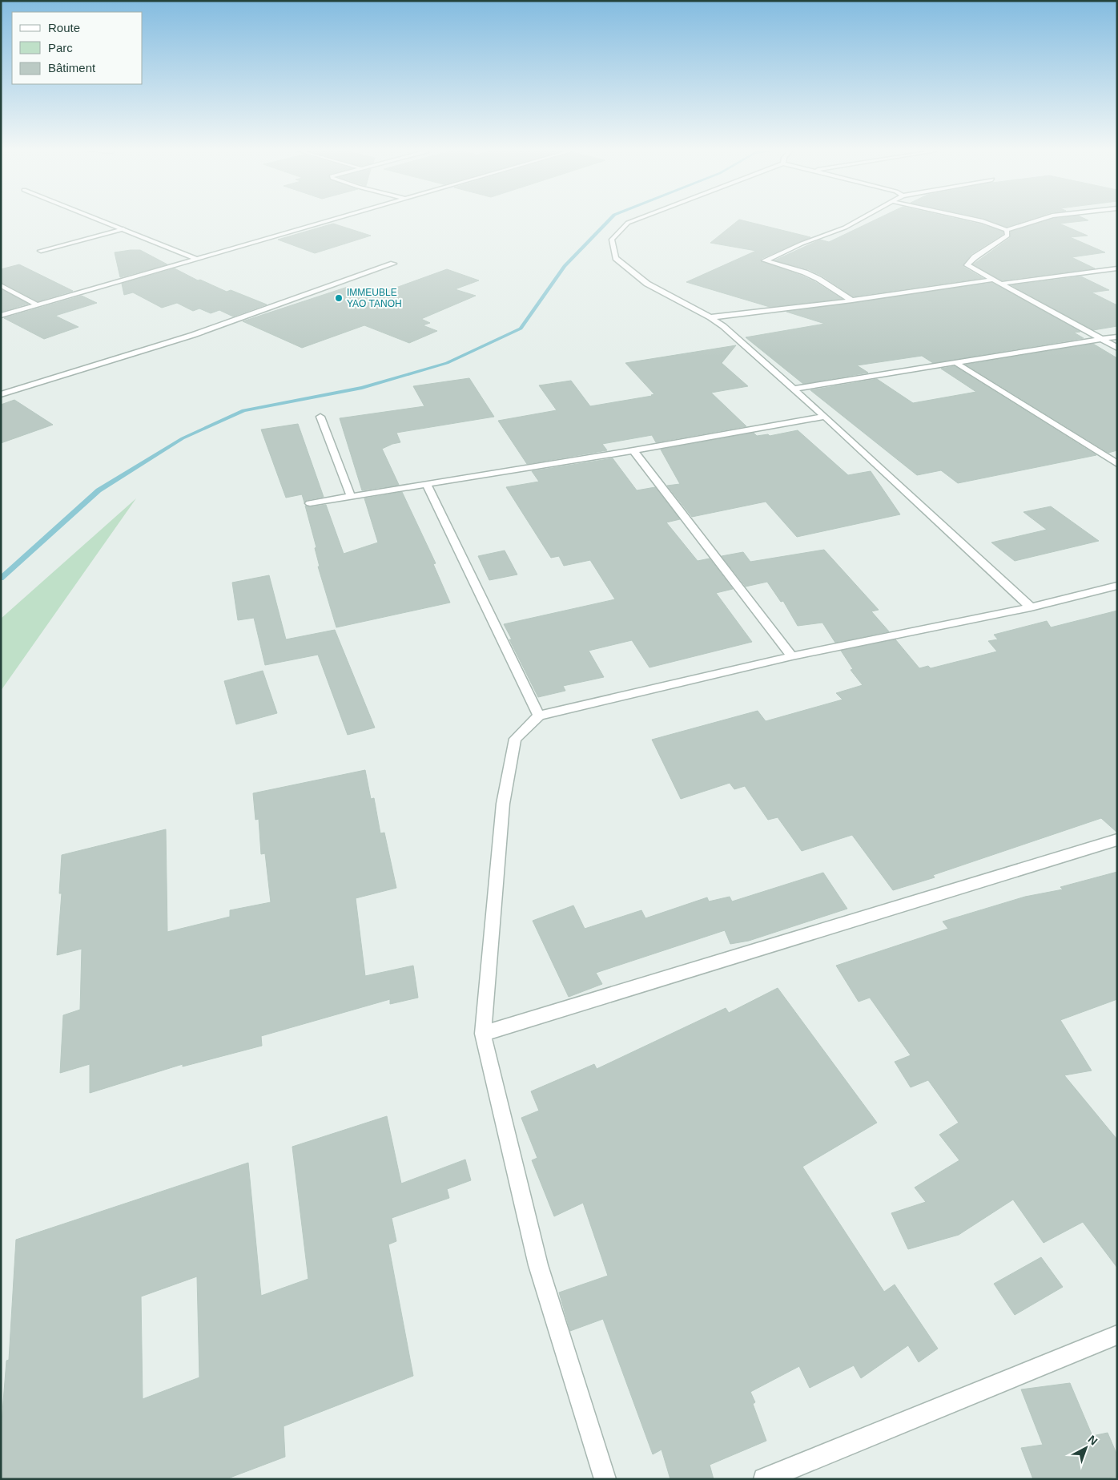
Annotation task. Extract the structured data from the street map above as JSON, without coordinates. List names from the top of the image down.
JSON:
{
  "places": ["IMMEUBLE YAO TANOH"],
  "legend": ["Route", "Parc", "Bâtiment"],
  "north": "top right"
}
